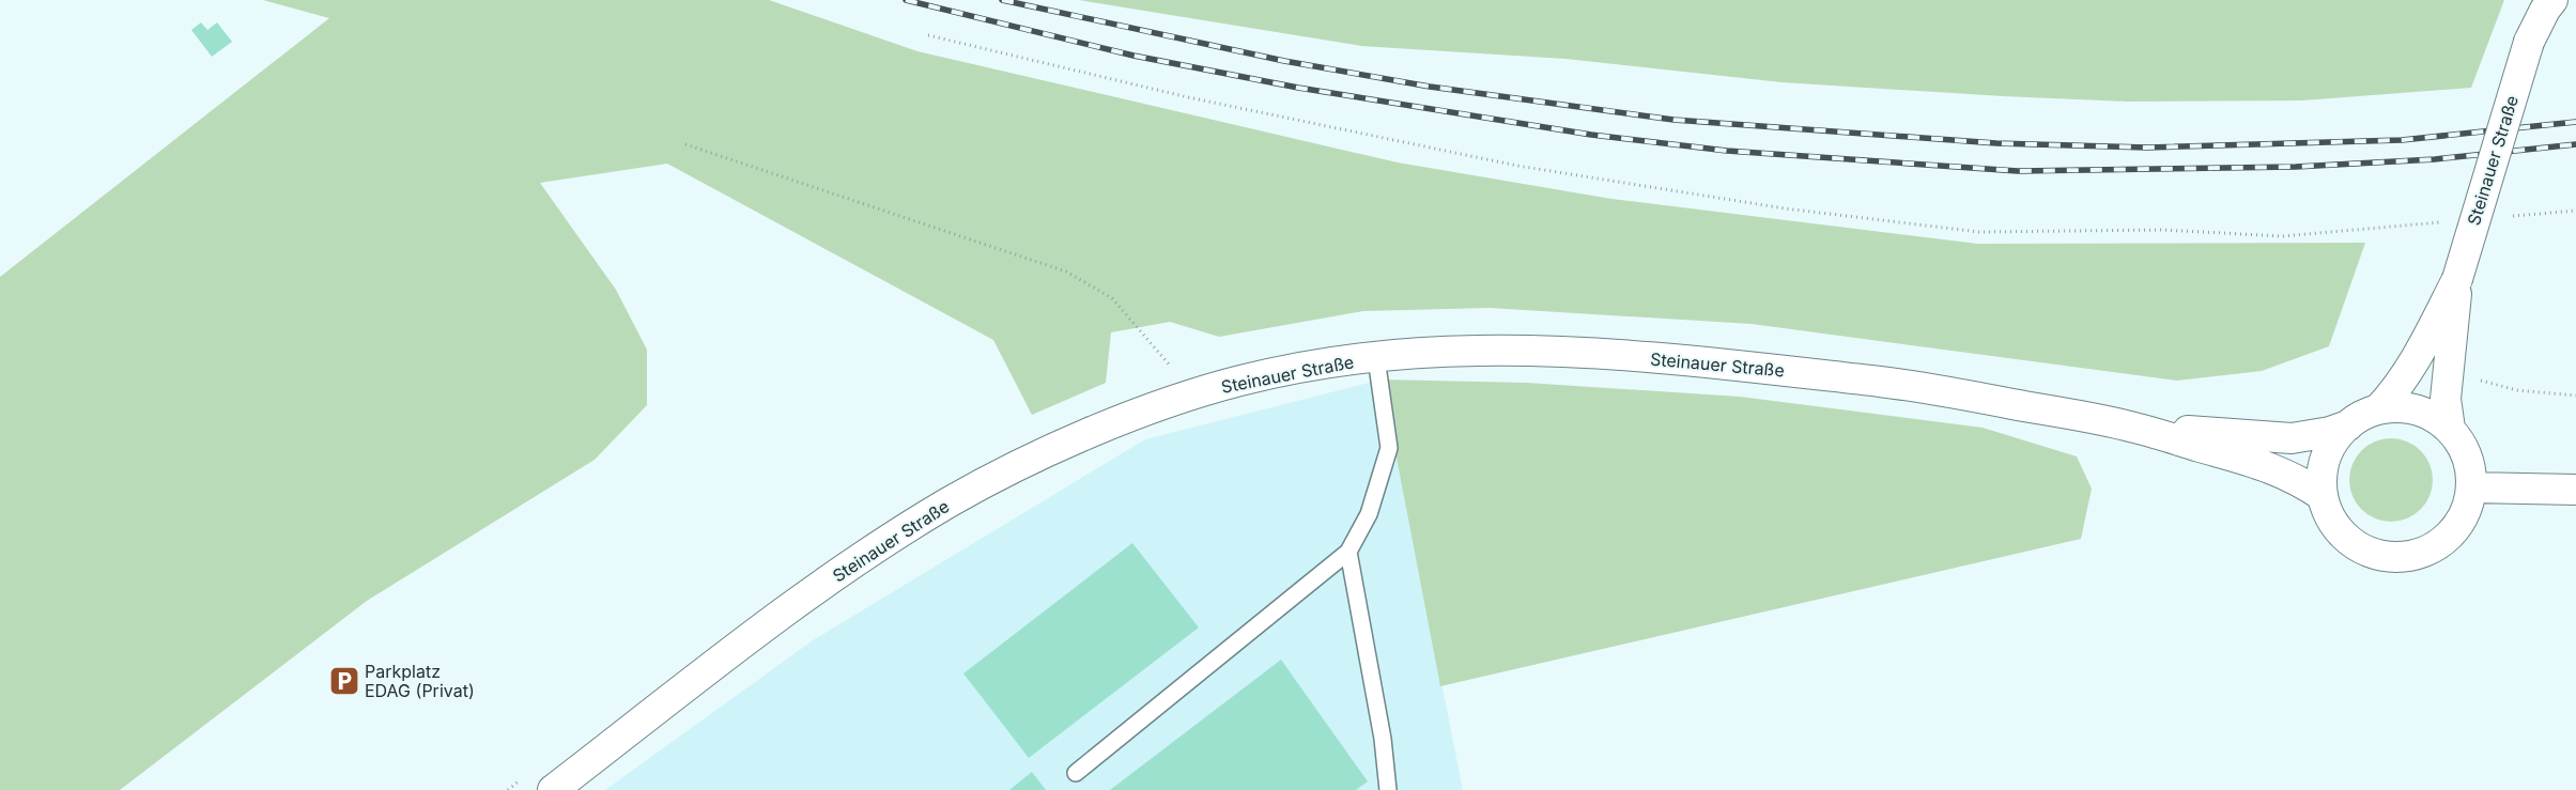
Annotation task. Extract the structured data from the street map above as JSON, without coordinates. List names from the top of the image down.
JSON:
{
  "streets": {
    "street": ["Steinauer Straße"]
  },
  "places": {
    "parking": ["Parkplatz EDAG (Privat)"]
  }
}
